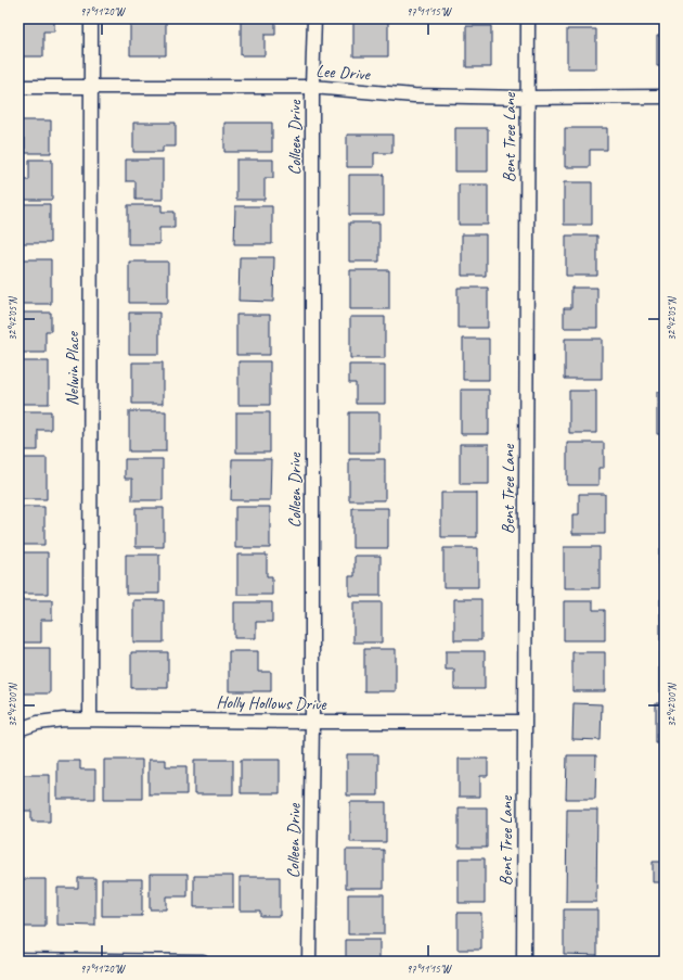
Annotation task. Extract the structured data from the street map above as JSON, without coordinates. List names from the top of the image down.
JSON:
{
  "streets": {
    "street": [
      "Lee Drive",
      "Colleen Drive",
      "Bent Tree Lane",
      "Nelwin Place",
      "Holly Hollows Drive"
    ]
  },
  "crossings": [
    ["Lee Drive", "Colleen Drive"],
    ["Lee Drive", "Bent Tree Lane"],
    ["Lee Drive", "Nelwin Place"],
    ["Colleen Drive", "Holly Hollows Drive"],
    ["Bent Tree Lane", "Holly Hollows Drive"],
    ["Nelwin Place", "Holly Hollows Drive"]
  ],
  "coordinates": [
    "97°11'20\"W",
    "97°11'15\"W",
    "32°42'05\"N",
    "32°42'00\"N"
  ]
}
